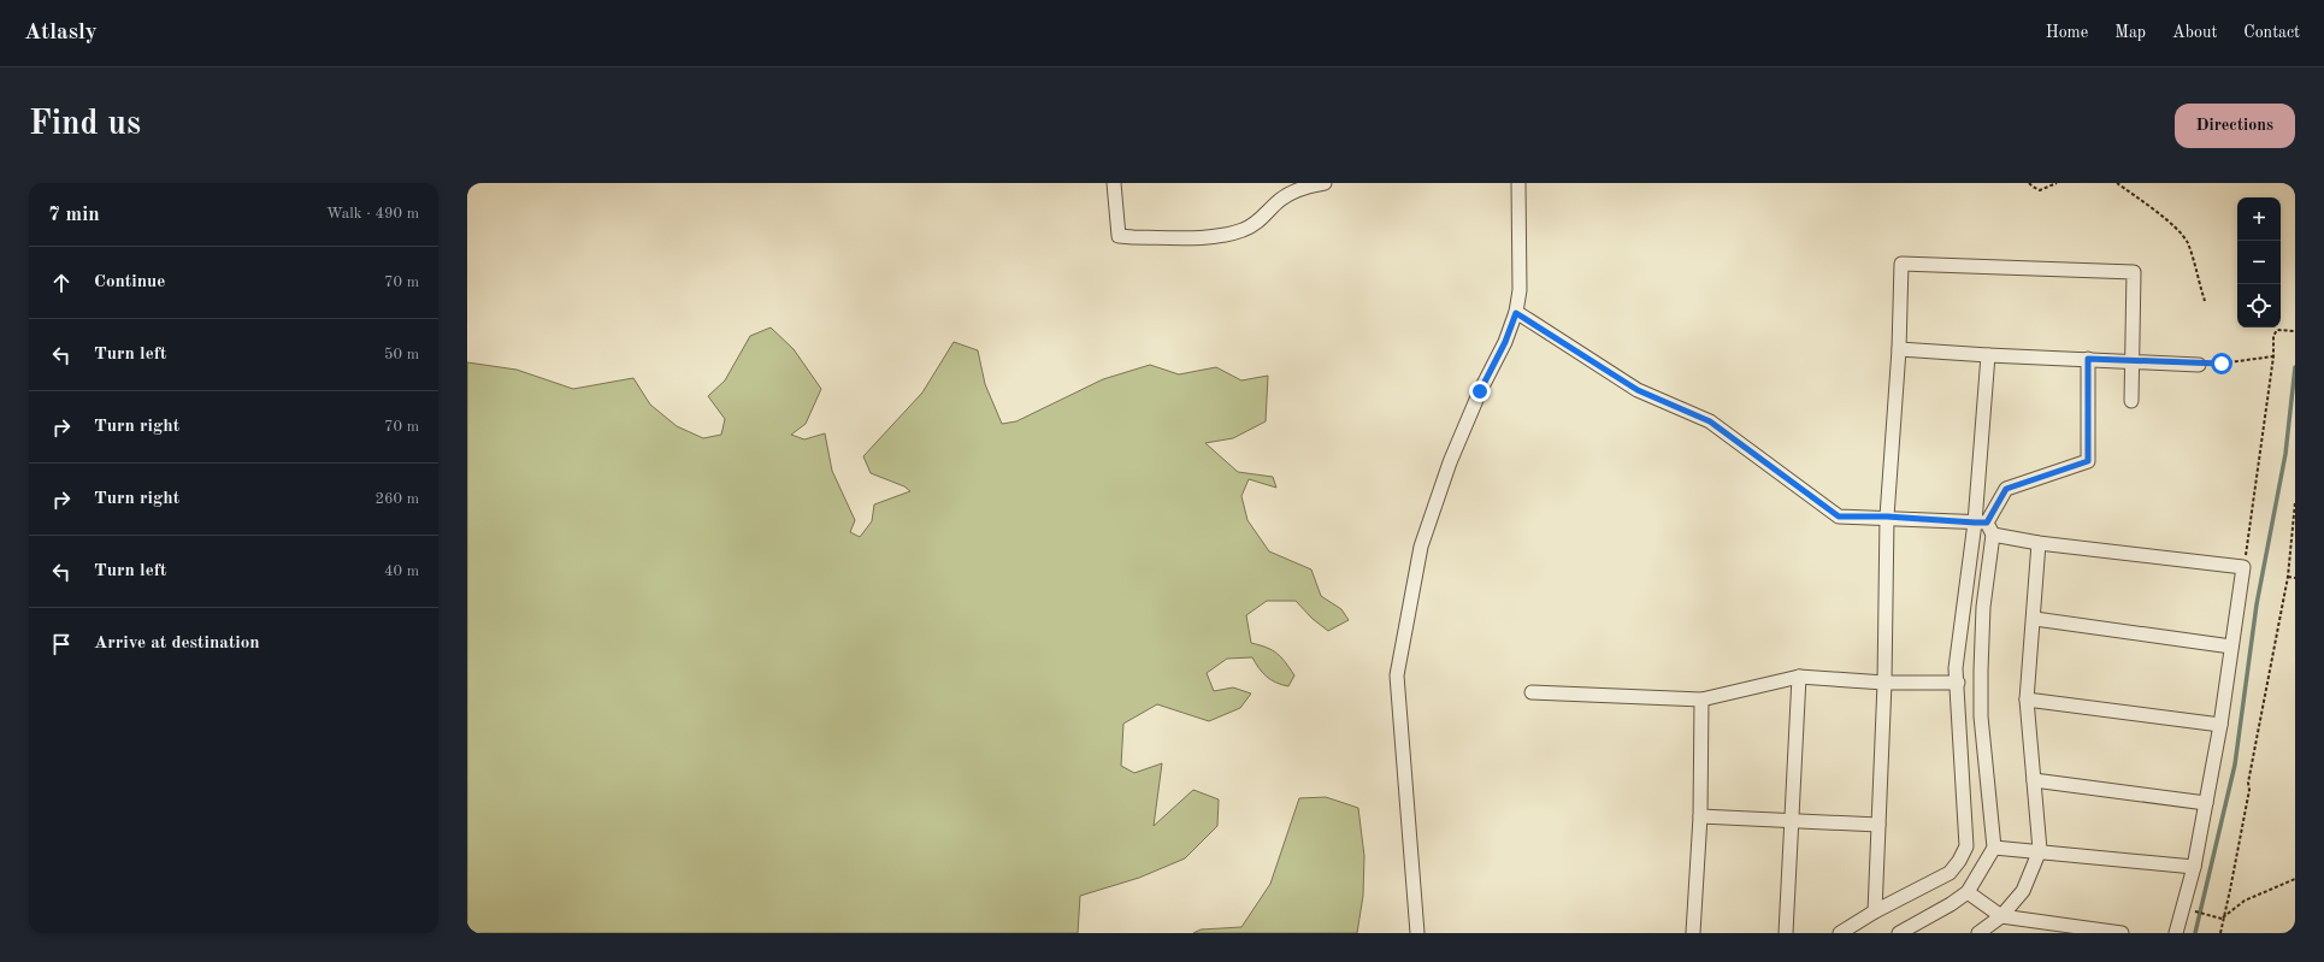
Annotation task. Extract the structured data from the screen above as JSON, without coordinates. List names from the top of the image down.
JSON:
{
  "page": {
    "header": "Atlasly",
    "nav": [
      "Home",
      "Map",
      "About",
      "Contact"
    ],
    "buttons": "Directions",
    "title": "Find us",
    "heading": ["7 min", "Walk · 490 m"],
    "map_buttons": ["+", "−"],
    "list": [
      ["Continue", "70 m"],
      ["Turn left", "50 m"],
      ["Turn right", "70 m"],
      ["Turn right", "260 m"],
      ["Turn left", "40 m"],
      "Arrive at destination"
    ]
  }
}
